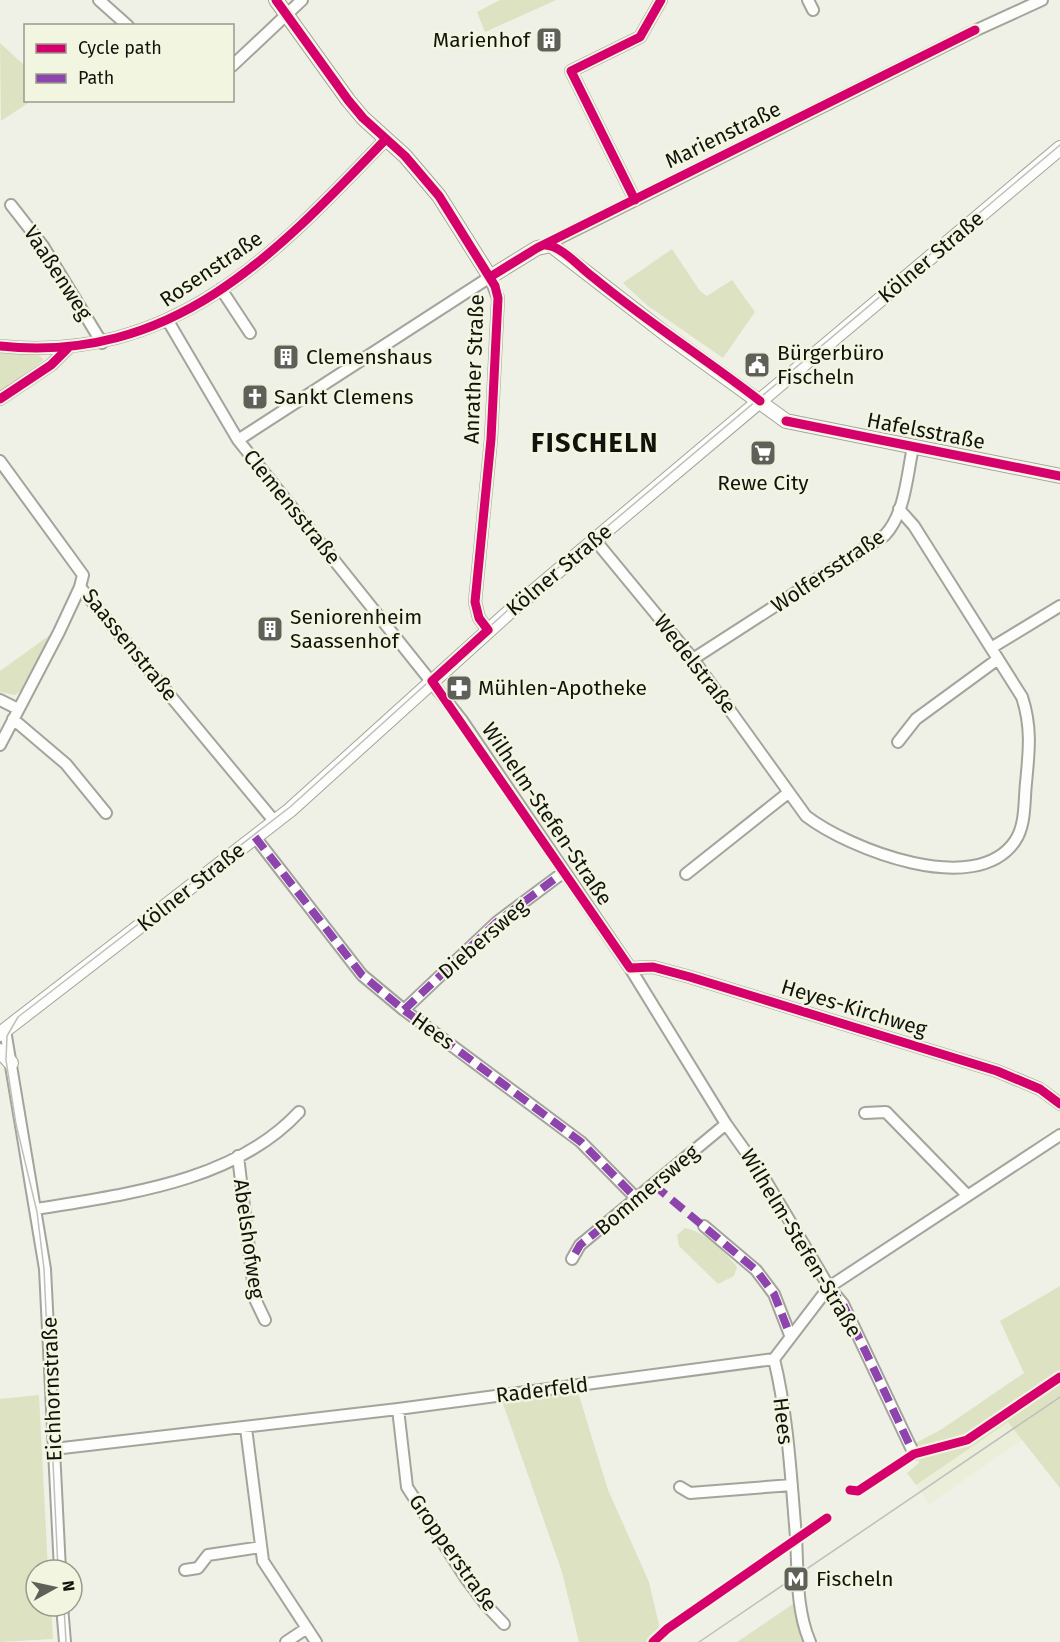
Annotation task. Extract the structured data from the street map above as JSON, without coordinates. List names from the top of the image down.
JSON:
{
  "streets": {
    "main road": [
      "Marienstraße",
      "Kölner Straße",
      "Anrather Straße",
      "Hafelsstraße"
    ],
    "street": [
      "Rosenstraße",
      "Vaaßenweg",
      "Clemensstraße",
      "Wolfersstraße",
      "Saassenstraße",
      "Wedelstraße",
      "Wilhelm-Stefen-Straße",
      "Diebersweg",
      "Heyes-Kirchweg",
      "Hees",
      "Bommersweg",
      "Abelshofweg",
      "Eichhornstraße",
      "Raderfeld",
      "Gropperstraße"
    ]
  },
  "crossings": [
    ["Marienstraße", "Anrather Straße"],
    ["Marienstraße", "Hafelsstraße"],
    ["Marienstraße", "Clemensstraße"],
    ["Kölner Straße", "Anrather Straße"],
    ["Kölner Straße", "Hafelsstraße"],
    ["Kölner Straße", "Clemensstraße"],
    ["Kölner Straße", "Saassenstraße"],
    ["Kölner Straße", "Wedelstraße"],
    ["Kölner Straße", "Wilhelm-Stefen-Straße"],
    ["Kölner Straße", "Hees"],
    ["Kölner Straße", "Eichhornstraße"],
    ["Rosenstraße", "Vaaßenweg"],
    ["Rosenstraße", "Anrather Straße"],
    ["Rosenstraße", "Clemensstraße"],
    ["Hafelsstraße", "Wolfersstraße"],
    ["Clemensstraße", "Wilhelm-Stefen-Straße"],
    ["Wolfersstraße", "Wedelstraße"],
    ["Wilhelm-Stefen-Straße", "Diebersweg"],
    ["Wilhelm-Stefen-Straße", "Heyes-Kirchweg"],
    ["Wilhelm-Stefen-Straße", "Bommersweg"],
    ["Diebersweg", "Hees"],
    ["Hees", "Bommersweg"],
    ["Hees", "Raderfeld"],
    ["Eichhornstraße", "Raderfeld"],
    ["Raderfeld", "Gropperstraße"]
  ],
  "districts": ["FISCHELN"],
  "places": {
    "building": ["Marienhof", "Clemenshaus", "Seniorenheim Saassenhof"],
    "public building": ["Bürgerbüro Fischeln"],
    "church": ["Sankt Clemens"],
    "supermarket": ["Rewe City"],
    "pharmacy": ["Mühlen-Apotheke"],
    "metro station": ["Fischeln"]
  },
  "legend": ["Cycle path", "Path"],
  "north": "right"
}
